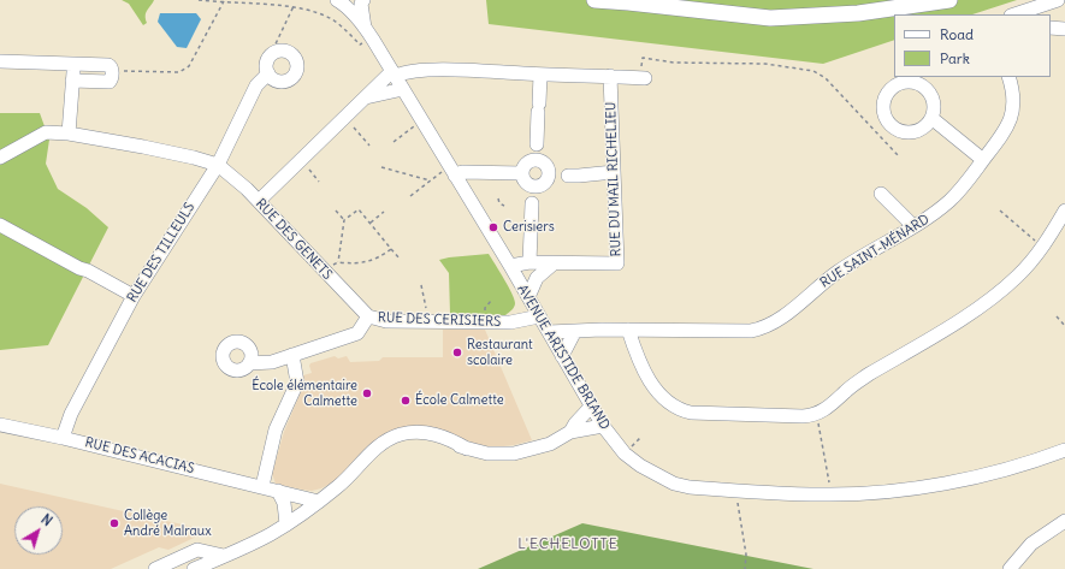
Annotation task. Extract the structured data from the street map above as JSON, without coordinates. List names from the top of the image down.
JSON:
{
  "streets": {
    "street": [
      "RUE DU MAIL RICHELIEU",
      "RUE DES GENETS",
      "RUE SAINT-MÉNARD",
      "RUE DES TILLEULS",
      "RUE DES CERISIERS",
      "AVENUE ARISTIDE BRIAND",
      "RUE DES ACACIAS"
    ]
  },
  "crossings": [
    ["RUE DU MAIL RICHELIEU", "AVENUE ARISTIDE BRIAND"],
    ["RUE DES GENETS", "RUE DES TILLEULS"],
    ["RUE DES GENETS", "RUE DES CERISIERS"],
    ["RUE SAINT-MÉNARD", "AVENUE ARISTIDE BRIAND"],
    ["RUE DES TILLEULS", "RUE DES ACACIAS"],
    ["RUE DES CERISIERS", "AVENUE ARISTIDE BRIAND"]
  ],
  "districts": ["L'ECHELOTTE"],
  "places": [
    "Cerisiers",
    "Restaurant scolaire",
    "École élémentaire Calmette",
    "École Calmette",
    "Collège André Malraux"
  ],
  "legend": ["Road", "Park"],
  "north": "top right"
}
